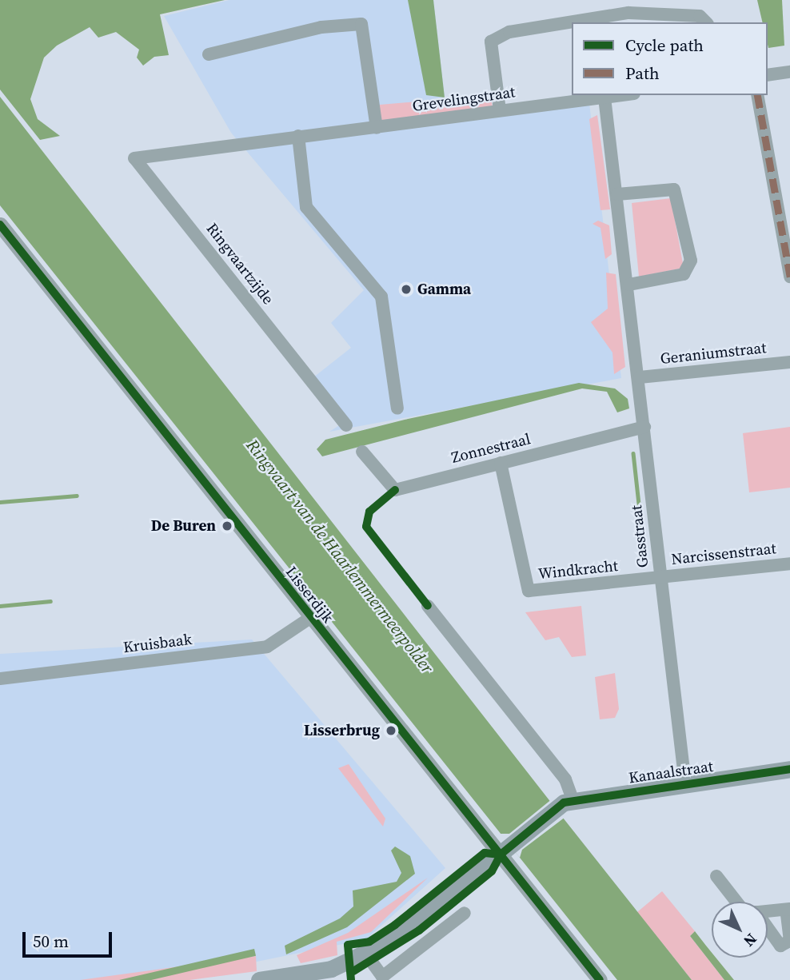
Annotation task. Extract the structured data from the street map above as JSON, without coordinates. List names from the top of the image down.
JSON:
{
  "streets": {
    "main road": ["Kanaalstraat"],
    "street": [
      "Grevelingstraat",
      "Ringvaartzijde",
      "Geraniumstraat",
      "Zonnestraal",
      "Gasstraat",
      "Narcissenstraat",
      "Windkracht",
      "Lisserdijk",
      "Kruisbaak"
    ]
  },
  "crossings": [
    ["Grevelingstraat", "Ringvaartzijde"],
    ["Grevelingstraat", "Gasstraat"],
    ["Geraniumstraat", "Gasstraat"],
    ["Zonnestraal", "Gasstraat"],
    ["Zonnestraal", "Windkracht"],
    ["Gasstraat", "Narcissenstraat"],
    ["Gasstraat", "Windkracht"],
    ["Gasstraat", "Kanaalstraat"],
    ["Narcissenstraat", "Windkracht"],
    ["Lisserdijk", "Kruisbaak"],
    ["Lisserdijk", "Kanaalstraat"]
  ],
  "water": ["Ringvaart van de Haarlemmermeerpolder"],
  "places": ["Gamma", "De Buren", "Lisserbrug"],
  "legend": ["Cycle path", "Path"],
  "scale_bar": "50 m",
  "north": "bottom right"
}
